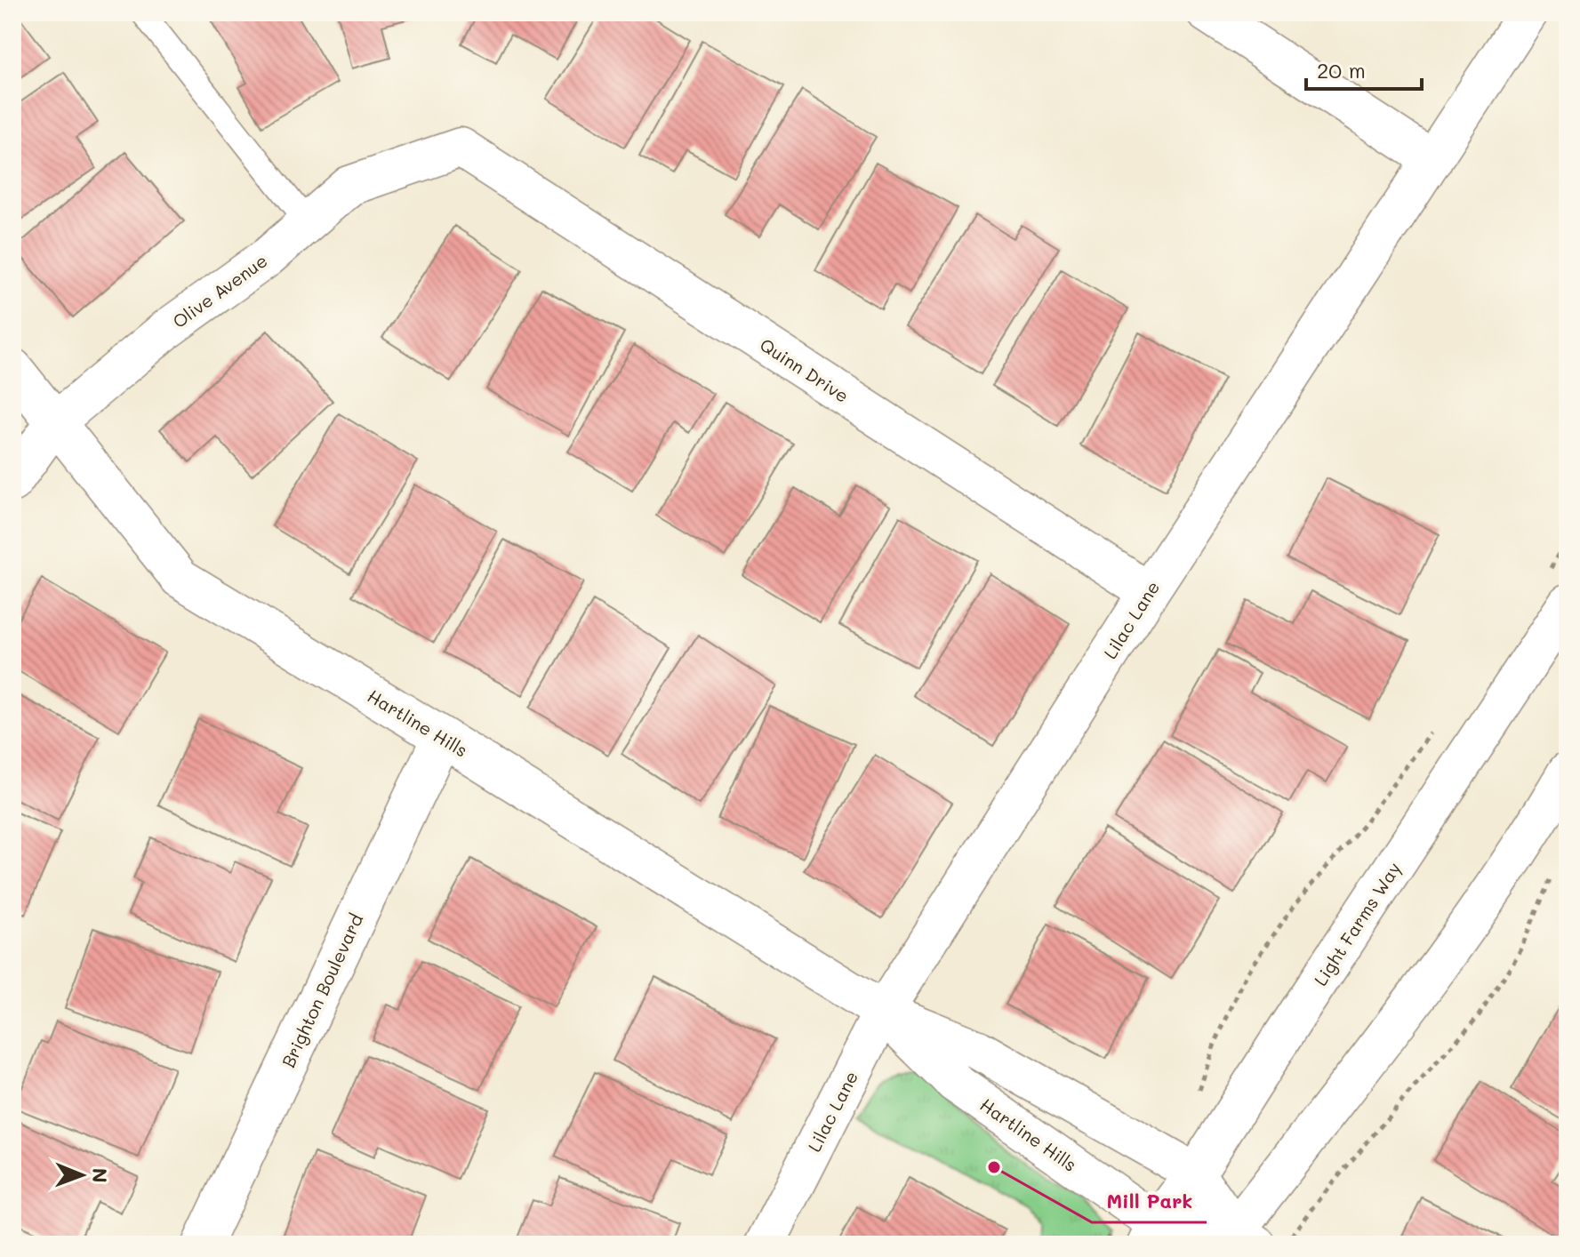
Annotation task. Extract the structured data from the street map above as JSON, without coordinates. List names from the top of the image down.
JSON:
{
  "streets": {
    "street": [
      "Olive Avenue",
      "Quinn Drive",
      "Lilac Lane",
      "Hartline Hills",
      "Light Farms Way",
      "Brighton Boulevard"
    ]
  },
  "crossings": [
    ["Olive Avenue", "Quinn Drive"],
    ["Olive Avenue", "Hartline Hills"],
    ["Quinn Drive", "Lilac Lane"],
    ["Lilac Lane", "Hartline Hills"],
    ["Hartline Hills", "Light Farms Way"],
    ["Hartline Hills", "Brighton Boulevard"]
  ],
  "places": ["Mill Park"],
  "scale_bar": "20 m",
  "north": "right"
}
